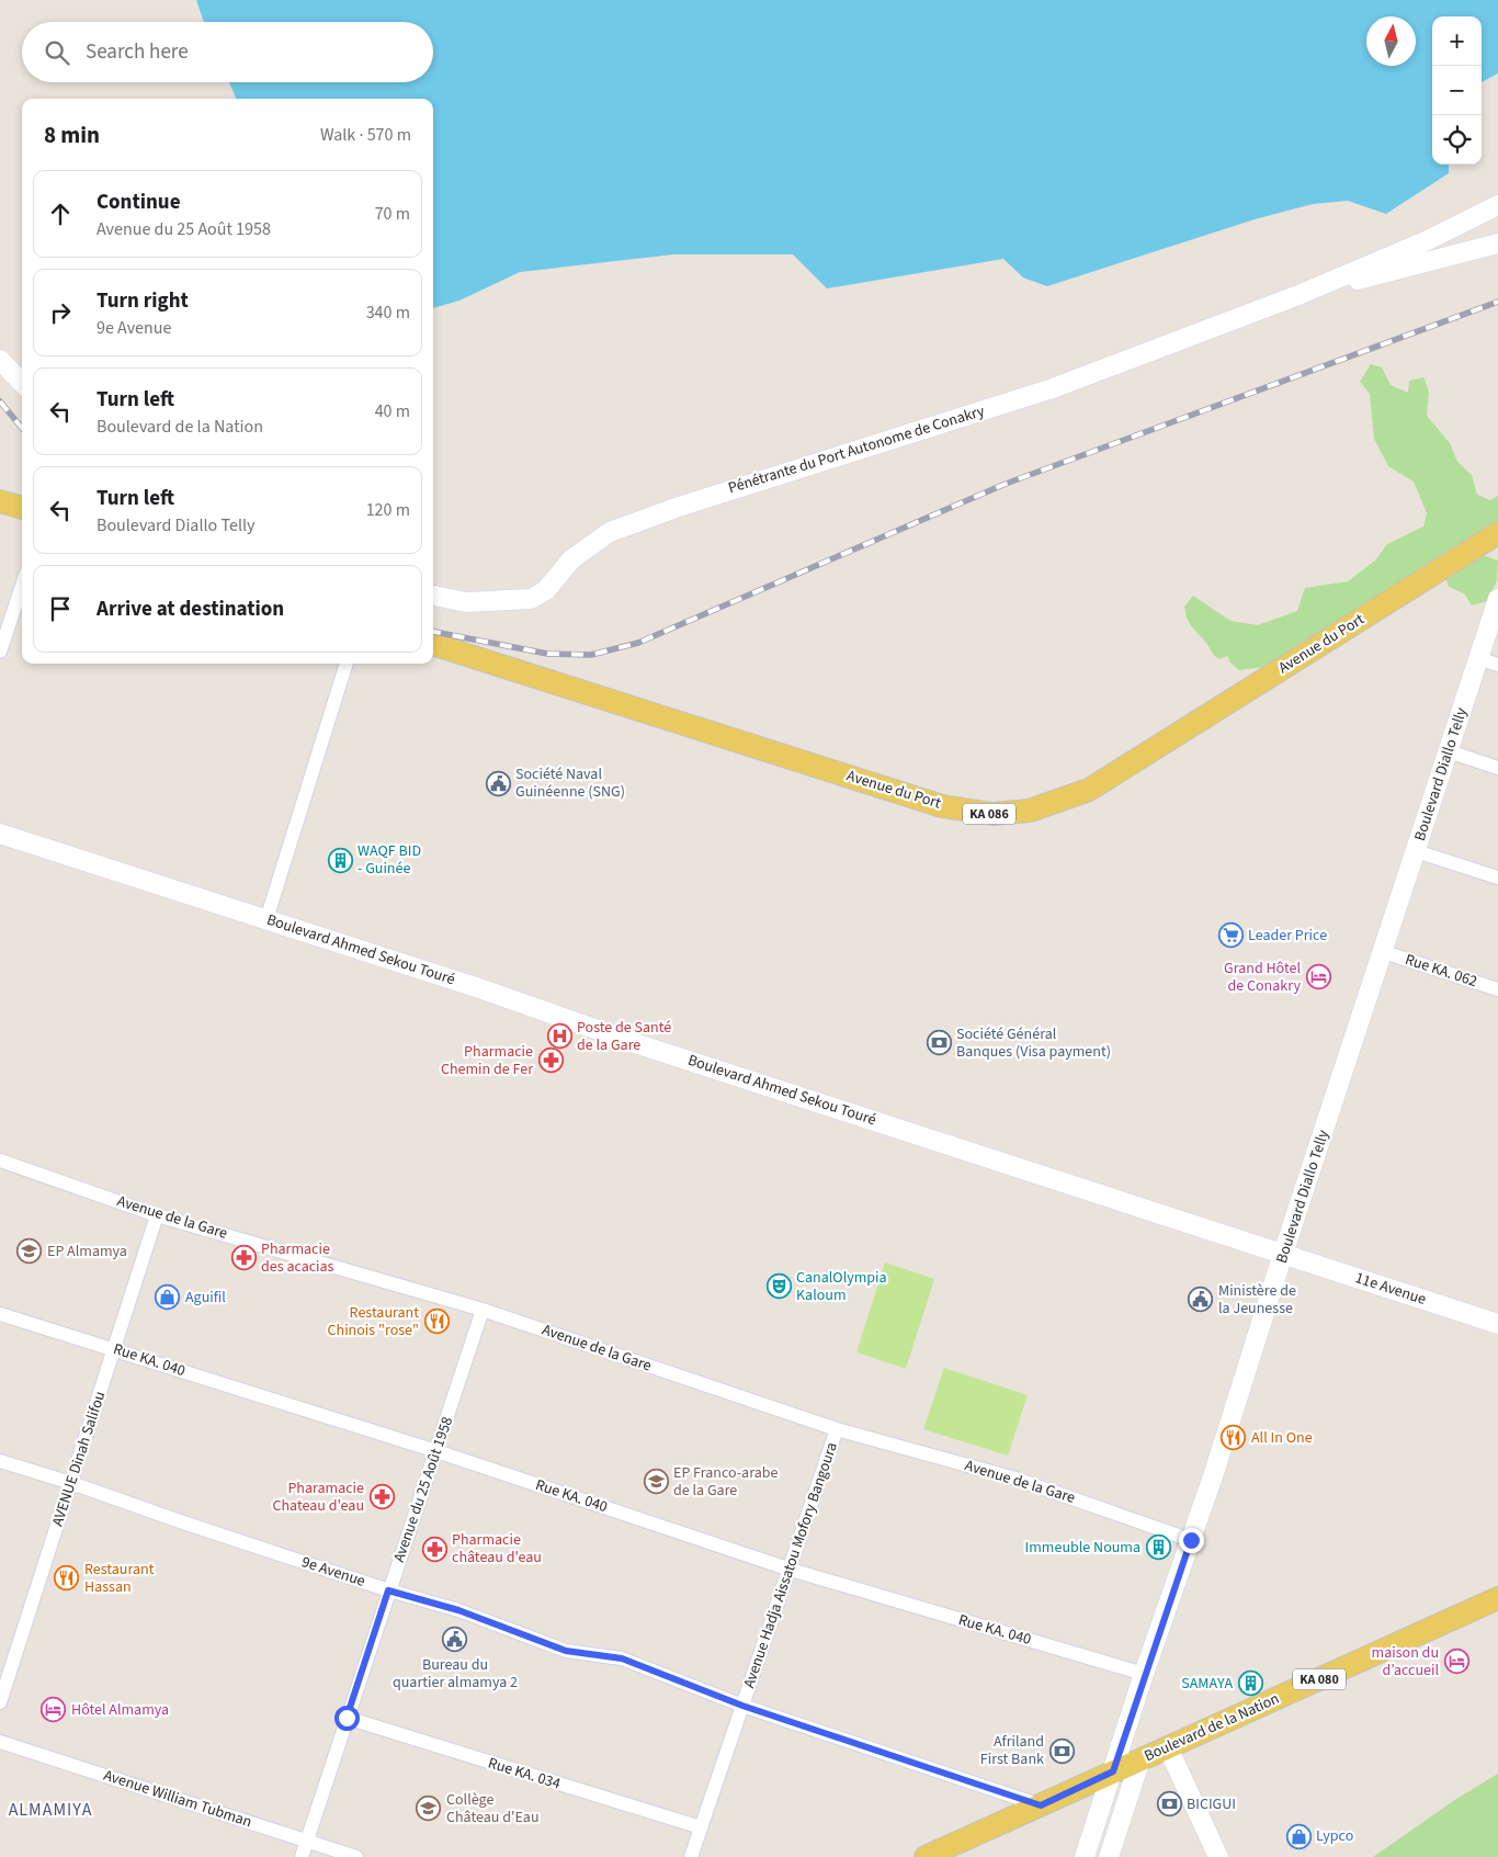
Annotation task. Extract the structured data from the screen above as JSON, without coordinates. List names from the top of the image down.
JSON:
{
  "streets": {
    "main road": [
      "Avenue du Port",
      "KA 086",
      "KA 080",
      "Boulevard de la Nation"
    ],
    "street": [
      "Pénétrante du Port Autonome de Conakry",
      "Boulevard Diallo Telly",
      "Boulevard Ahmed Sekou Touré",
      "Rue KA. 062",
      "Avenue de la Gare",
      "11e Avenue",
      "Rue KA. 040",
      "AVENUE Dinah Salifou",
      "Avenue du 25 Août 1958",
      "Avenue Hadja Aissatou Mofory Bangoura",
      "9e Avenue",
      "Rue KA. 034",
      "Avenue William Tubman"
    ]
  },
  "crossings": [
    ["Boulevard Diallo Telly", "Boulevard Ahmed Sekou Touré"],
    ["Boulevard Diallo Telly", "Rue KA. 062"],
    ["Boulevard Diallo Telly", "Avenue de la Gare"],
    ["Boulevard Diallo Telly", "11e Avenue"],
    ["Boulevard Diallo Telly", "Rue KA. 040"],
    ["Boulevard Diallo Telly", "Boulevard de la Nation"],
    ["Boulevard Ahmed Sekou Touré", "11e Avenue"],
    ["Avenue de la Gare", "AVENUE Dinah Salifou"],
    ["Avenue de la Gare", "Avenue du 25 Août 1958"],
    ["Avenue de la Gare", "Avenue Hadja Aissatou Mofory Bangoura"],
    ["Rue KA. 040", "AVENUE Dinah Salifou"],
    ["Rue KA. 040", "Avenue du 25 Août 1958"],
    ["Rue KA. 040", "Avenue Hadja Aissatou Mofory Bangoura"],
    ["AVENUE Dinah Salifou", "9e Avenue"],
    ["Avenue du 25 Août 1958", "9e Avenue"],
    ["Avenue du 25 Août 1958", "Rue KA. 034"],
    ["Avenue du 25 Août 1958", "Avenue William Tubman"],
    ["Avenue Hadja Aissatou Mofory Bangoura", "9e Avenue"],
    ["Avenue Hadja Aissatou Mofory Bangoura", "Rue KA. 034"],
    ["9e Avenue", "Boulevard de la Nation"]
  ],
  "districts": ["ALMAMIYA"],
  "places": {
    "public building": ["Société Naval Guinéenne (SNG)", "Ministère de la Jeunesse", "Bureau du quartier almamya 2"],
    "building": ["WAQF BID - Guinée", "Immeuble Nouma", "SAMAYA"],
    "supermarket": ["Leader Price"],
    "hotel": ["Grand Hôtel de Conakry", "maison du d’accueil", "Hôtel Almamya"],
    "hospital": ["Poste de Santé de la Gare"],
    "bank": ["Société Général Banques (Visa payment)", "Afriland First Bank", "BICIGUI"],
    "pharmacy": [
      "Pharmacie Chemin de Fer",
      "Pharmacie des acacias",
      "Pharamacie Chateau d'eau",
      "Pharmacie château d'eau"
    ],
    "school or university": ["EP Almamya", "EP Franco-arabe de la Gare", "Collège Château d'Eau"],
    "theatre": ["CanalOlympia Kaloum"],
    "shop": ["Aguifil", "Lypco"],
    "restaurant": ["Restaurant Chinois \"rose\"", "All In One", "Restaurant Hassan"]
  },
  "north": "top",
  "page": {
    "map_buttons": ["+", "−"],
    "search": "Search here",
    "heading": ["8 min", "Walk · 570 m"],
    "list": [
      ["Continue", "Avenue du 25 Août 1958", "70 m"],
      ["Turn right", "9e Avenue", "340 m"],
      ["Turn left", "Boulevard de la Nation", "40 m"],
      ["Turn left", "Boulevard Diallo Telly", "120 m"],
      "Arrive at destination"
    ]
  }
}
